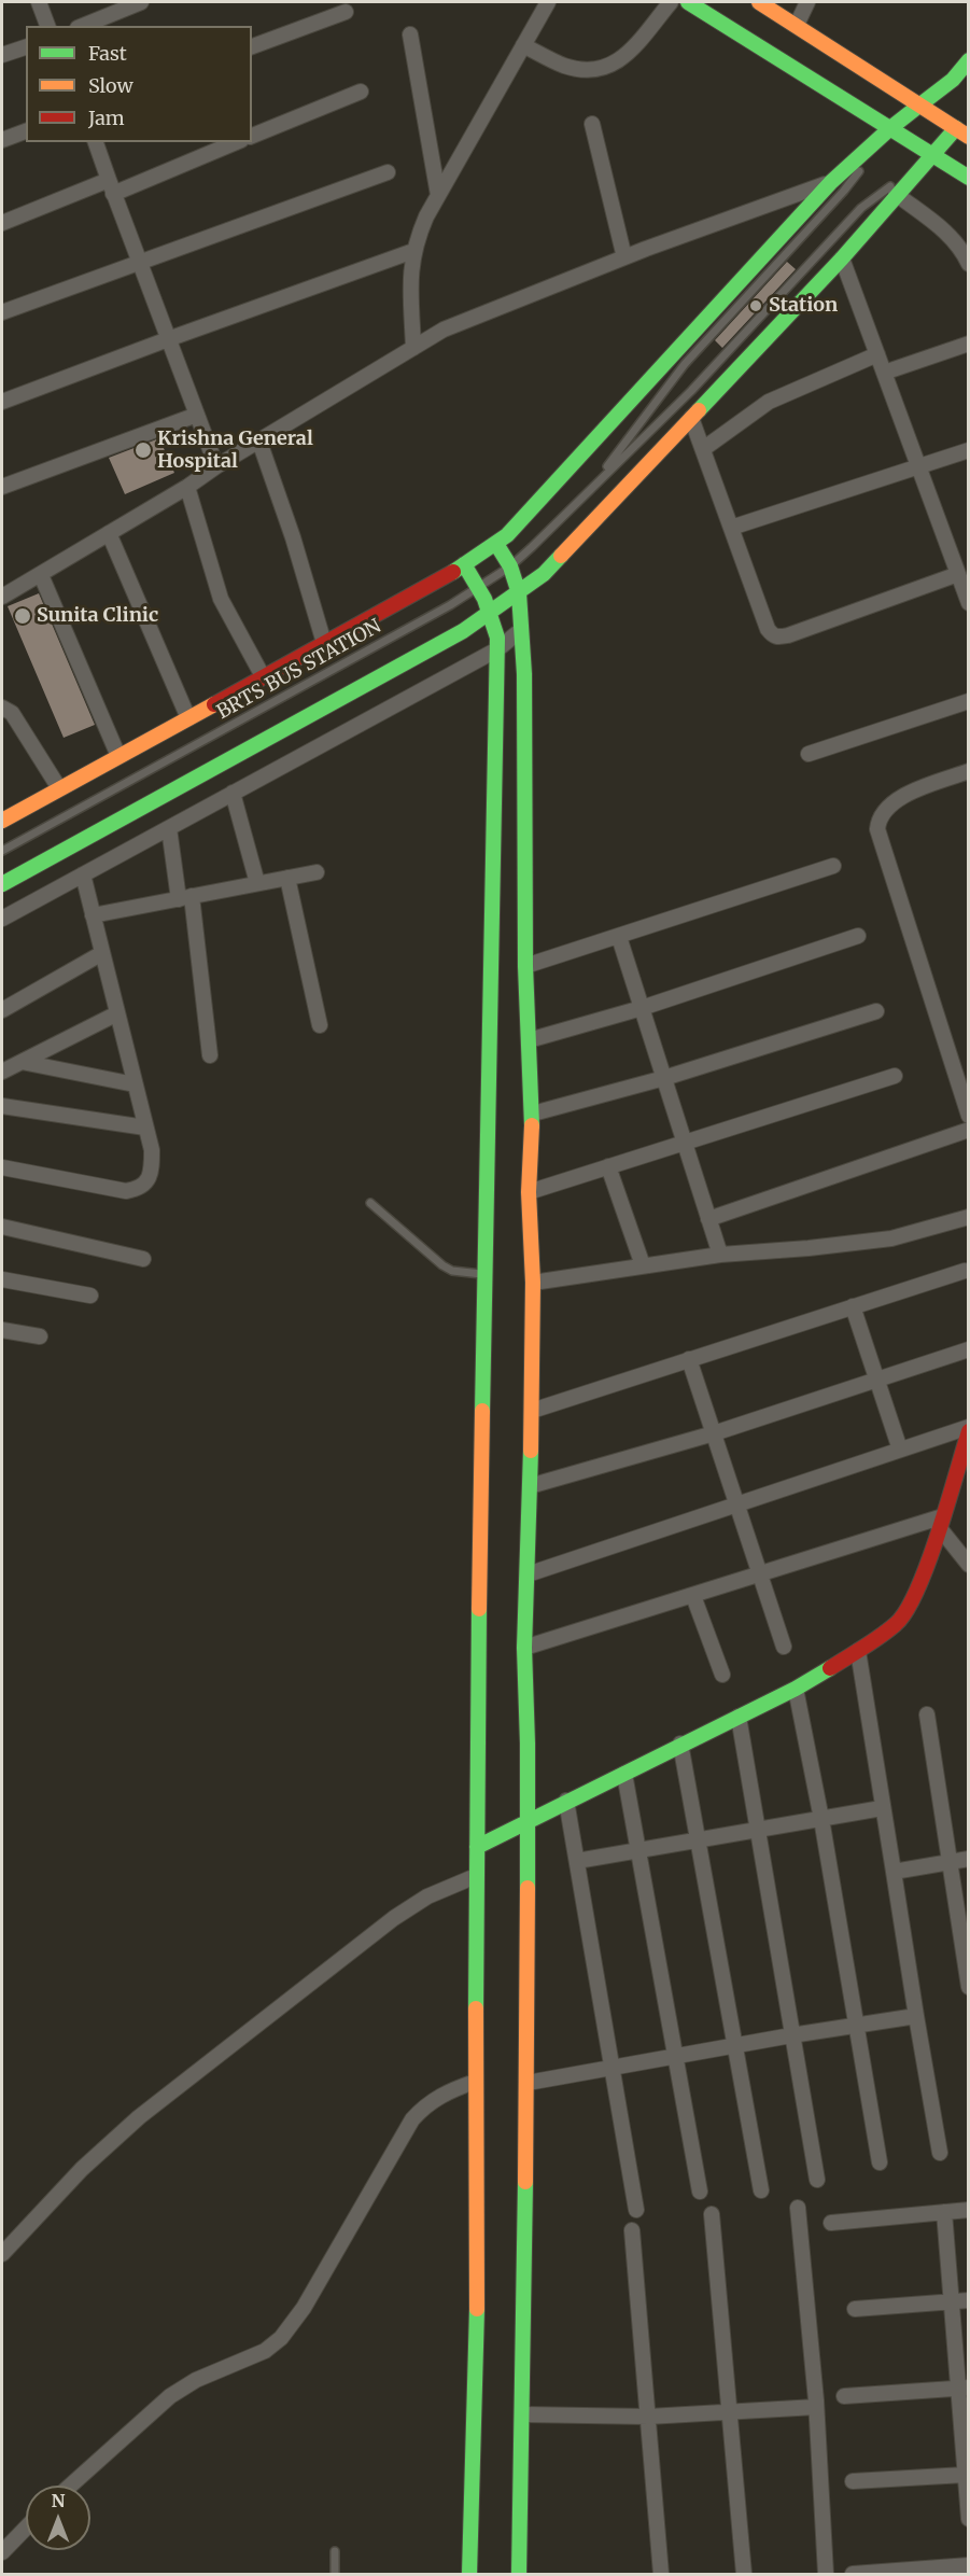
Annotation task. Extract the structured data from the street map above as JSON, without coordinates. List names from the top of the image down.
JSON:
{
  "streets": {
    "lane": ["BRTS BUS STATION"]
  },
  "places": ["Station", "Krishna General Hospital", "Sunita Clinic"],
  "legend": ["Fast", "Slow", "Jam"],
  "north": "top"
}
